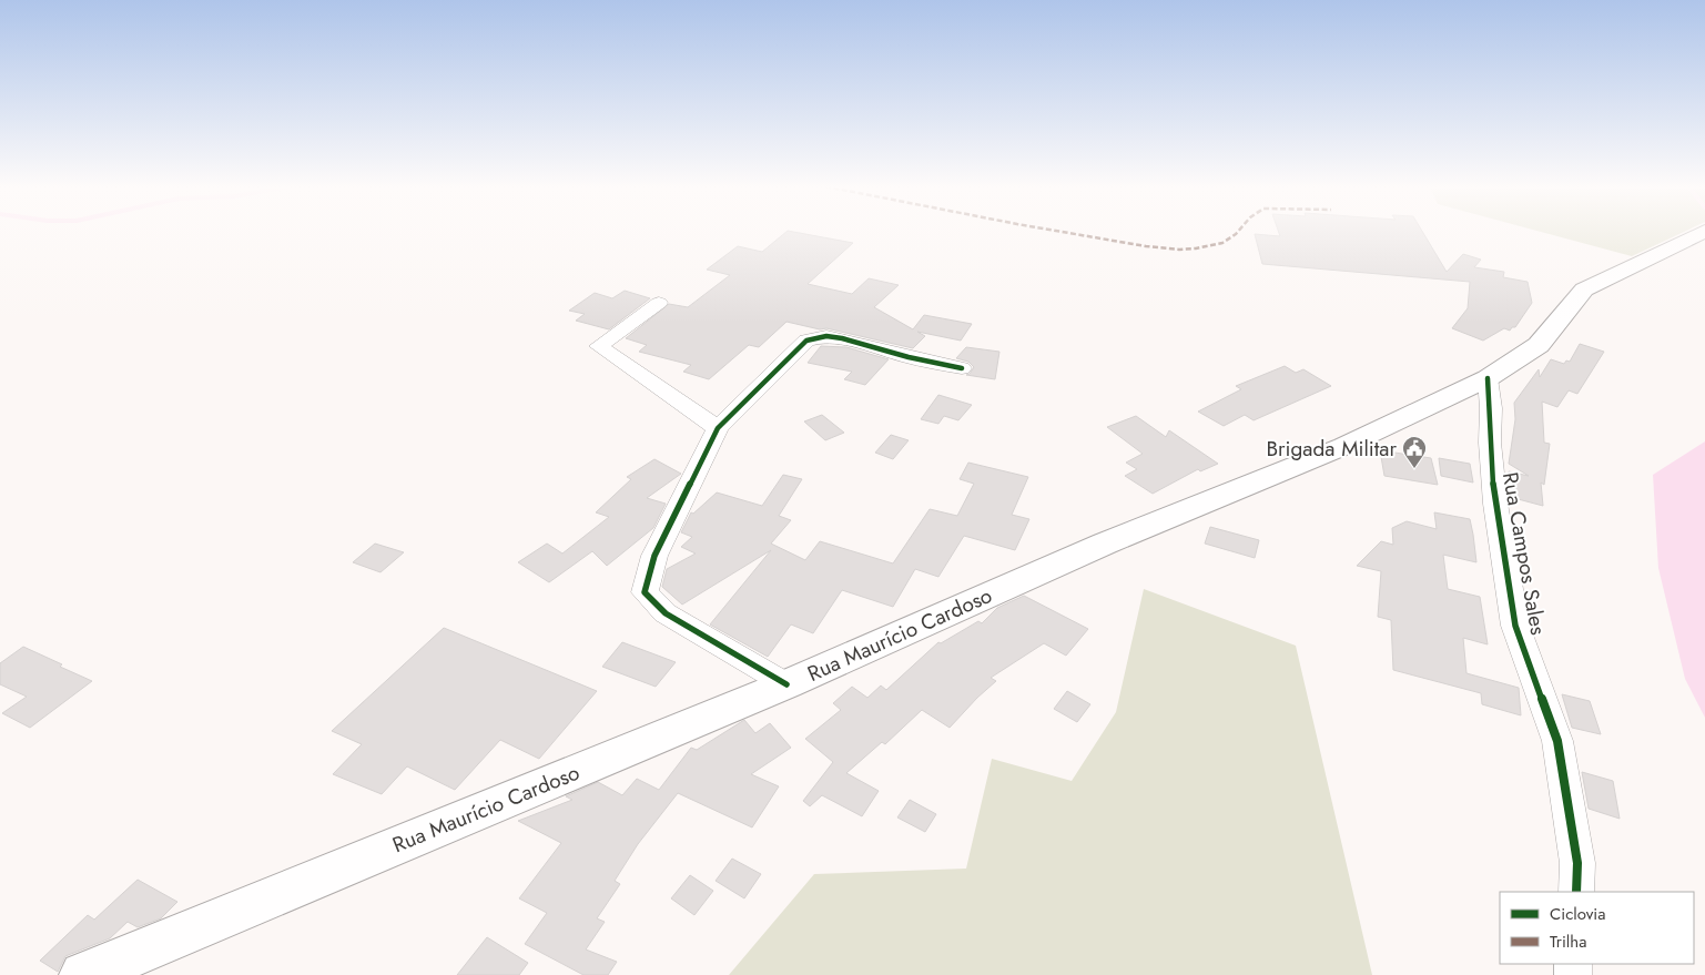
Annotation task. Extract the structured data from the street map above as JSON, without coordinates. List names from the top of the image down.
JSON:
{
  "streets": {
    "main road": ["Rua Maurício Cardoso"],
    "street": ["Rua Campos Sales"]
  },
  "crossings": [
    ["Rua Campos Sales", "Rua Maurício Cardoso"]
  ],
  "places": {
    "public building": ["Brigada Militar"]
  },
  "legend": ["Ciclovia", "Trilha"]
}
